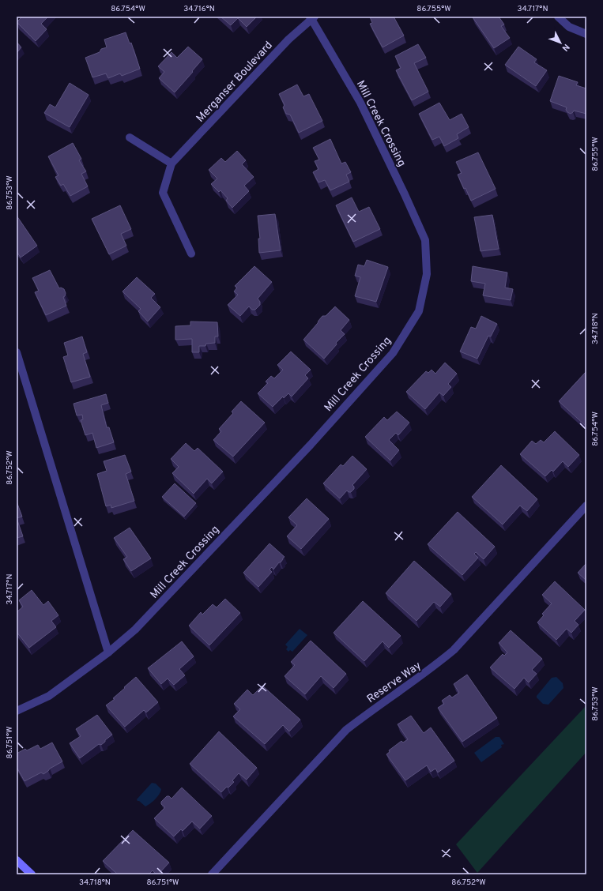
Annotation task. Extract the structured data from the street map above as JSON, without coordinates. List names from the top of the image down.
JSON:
{
  "streets": {
    "street": ["Merganser Boulevard", "Mill Creek Crossing", "Reserve Way"]
  },
  "crossings": [
    ["Merganser Boulevard", "Mill Creek Crossing"]
  ],
  "north": "bottom right",
  "coordinates": [
    "86.754°W",
    "34.716°N",
    "86.755°W",
    "34.717°N",
    "86.753°W",
    "34.718°N",
    "86.752°W",
    "86.751°W"
  ]
}
